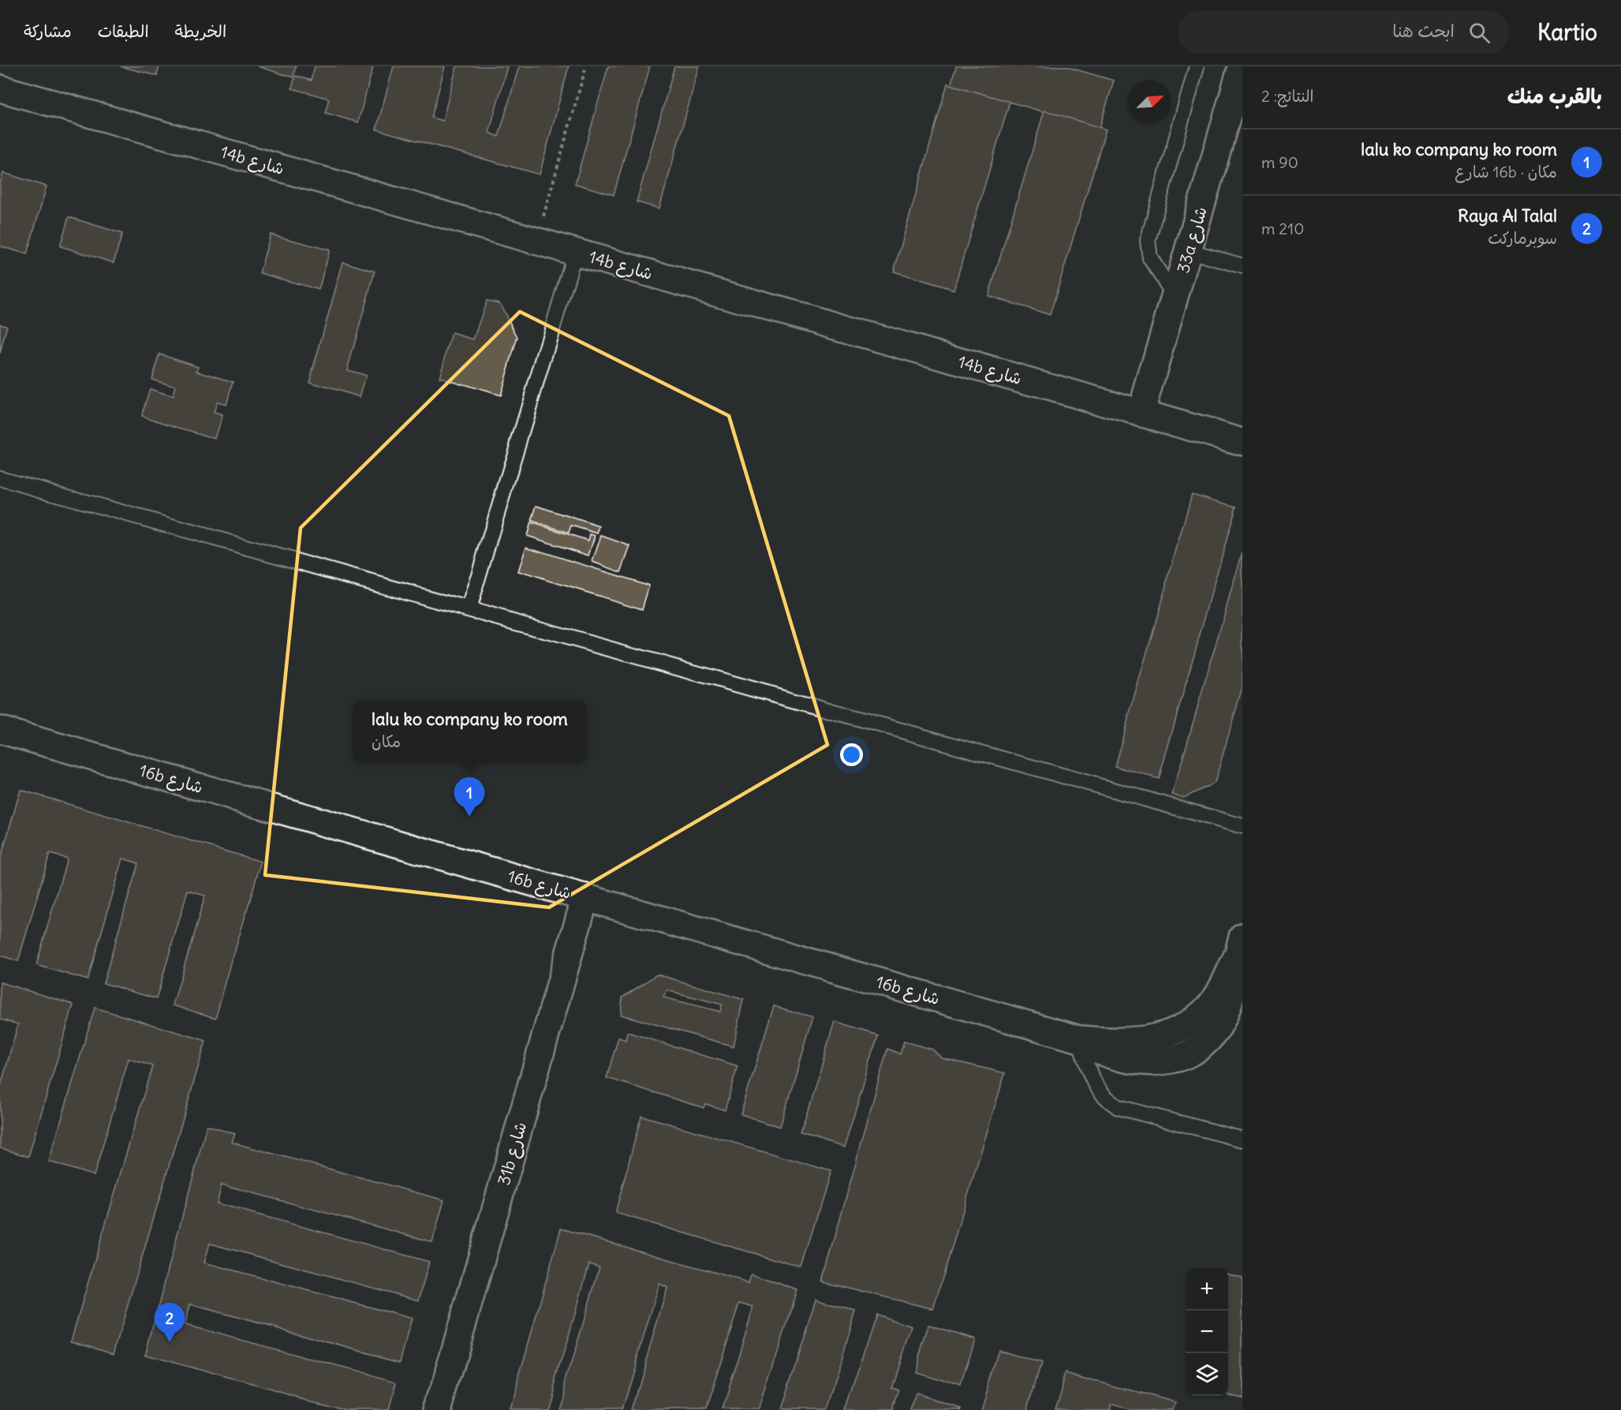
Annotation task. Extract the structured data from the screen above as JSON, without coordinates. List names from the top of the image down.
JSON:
{
  "streets": {
    "street": [
      "14b شارع",
      "33a شارع",
      "16b شارع",
      "31b شارع"
    ]
  },
  "crossings": [
    ["14b شارع", "33a شارع"],
    ["16b شارع", "31b شارع"]
  ],
  "north": "top right",
  "page": {
    "header": "Kartio",
    "search": "ابحث هنا",
    "nav": ["الخريطة", "الطبقات", "مشاركة"],
    "heading": ["بالقرب منك", "النتائج: 2"],
    "list": [
      {
        "mark": "1",
        "name": "lalu ko company ko room",
        "note": "مكان · 16b شارع",
        "value": "90 m"
      },
      {
        "mark": "2",
        "name": "Raya Al Talal",
        "note": "سوبرماركت",
        "value": "210 m"
      }
    ],
    "popup": ["lalu ko company ko room", "مكان"],
    "pins": ["1", "2"],
    "map_buttons": ["+", "−"]
  }
}
